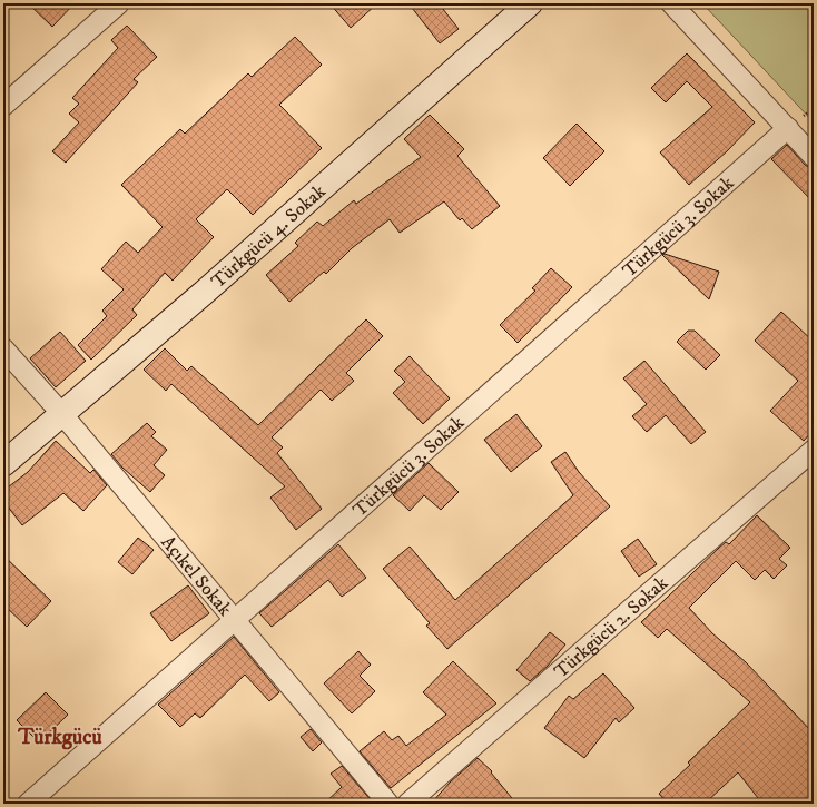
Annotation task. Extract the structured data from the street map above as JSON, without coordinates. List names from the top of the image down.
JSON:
{
  "streets": {
    "main road": ["Türkgücü 4. Sokak"],
    "street": ["Türkgücü 3. Sokak", "Açıkel Sokak", "Türkgücü 2. Sokak"]
  },
  "crossings": [
    ["Türkgücü 3. Sokak", "Açıkel Sokak"],
    ["Türkgücü 4. Sokak", "Açıkel Sokak"]
  ],
  "districts": ["Türkgücü"]
}
